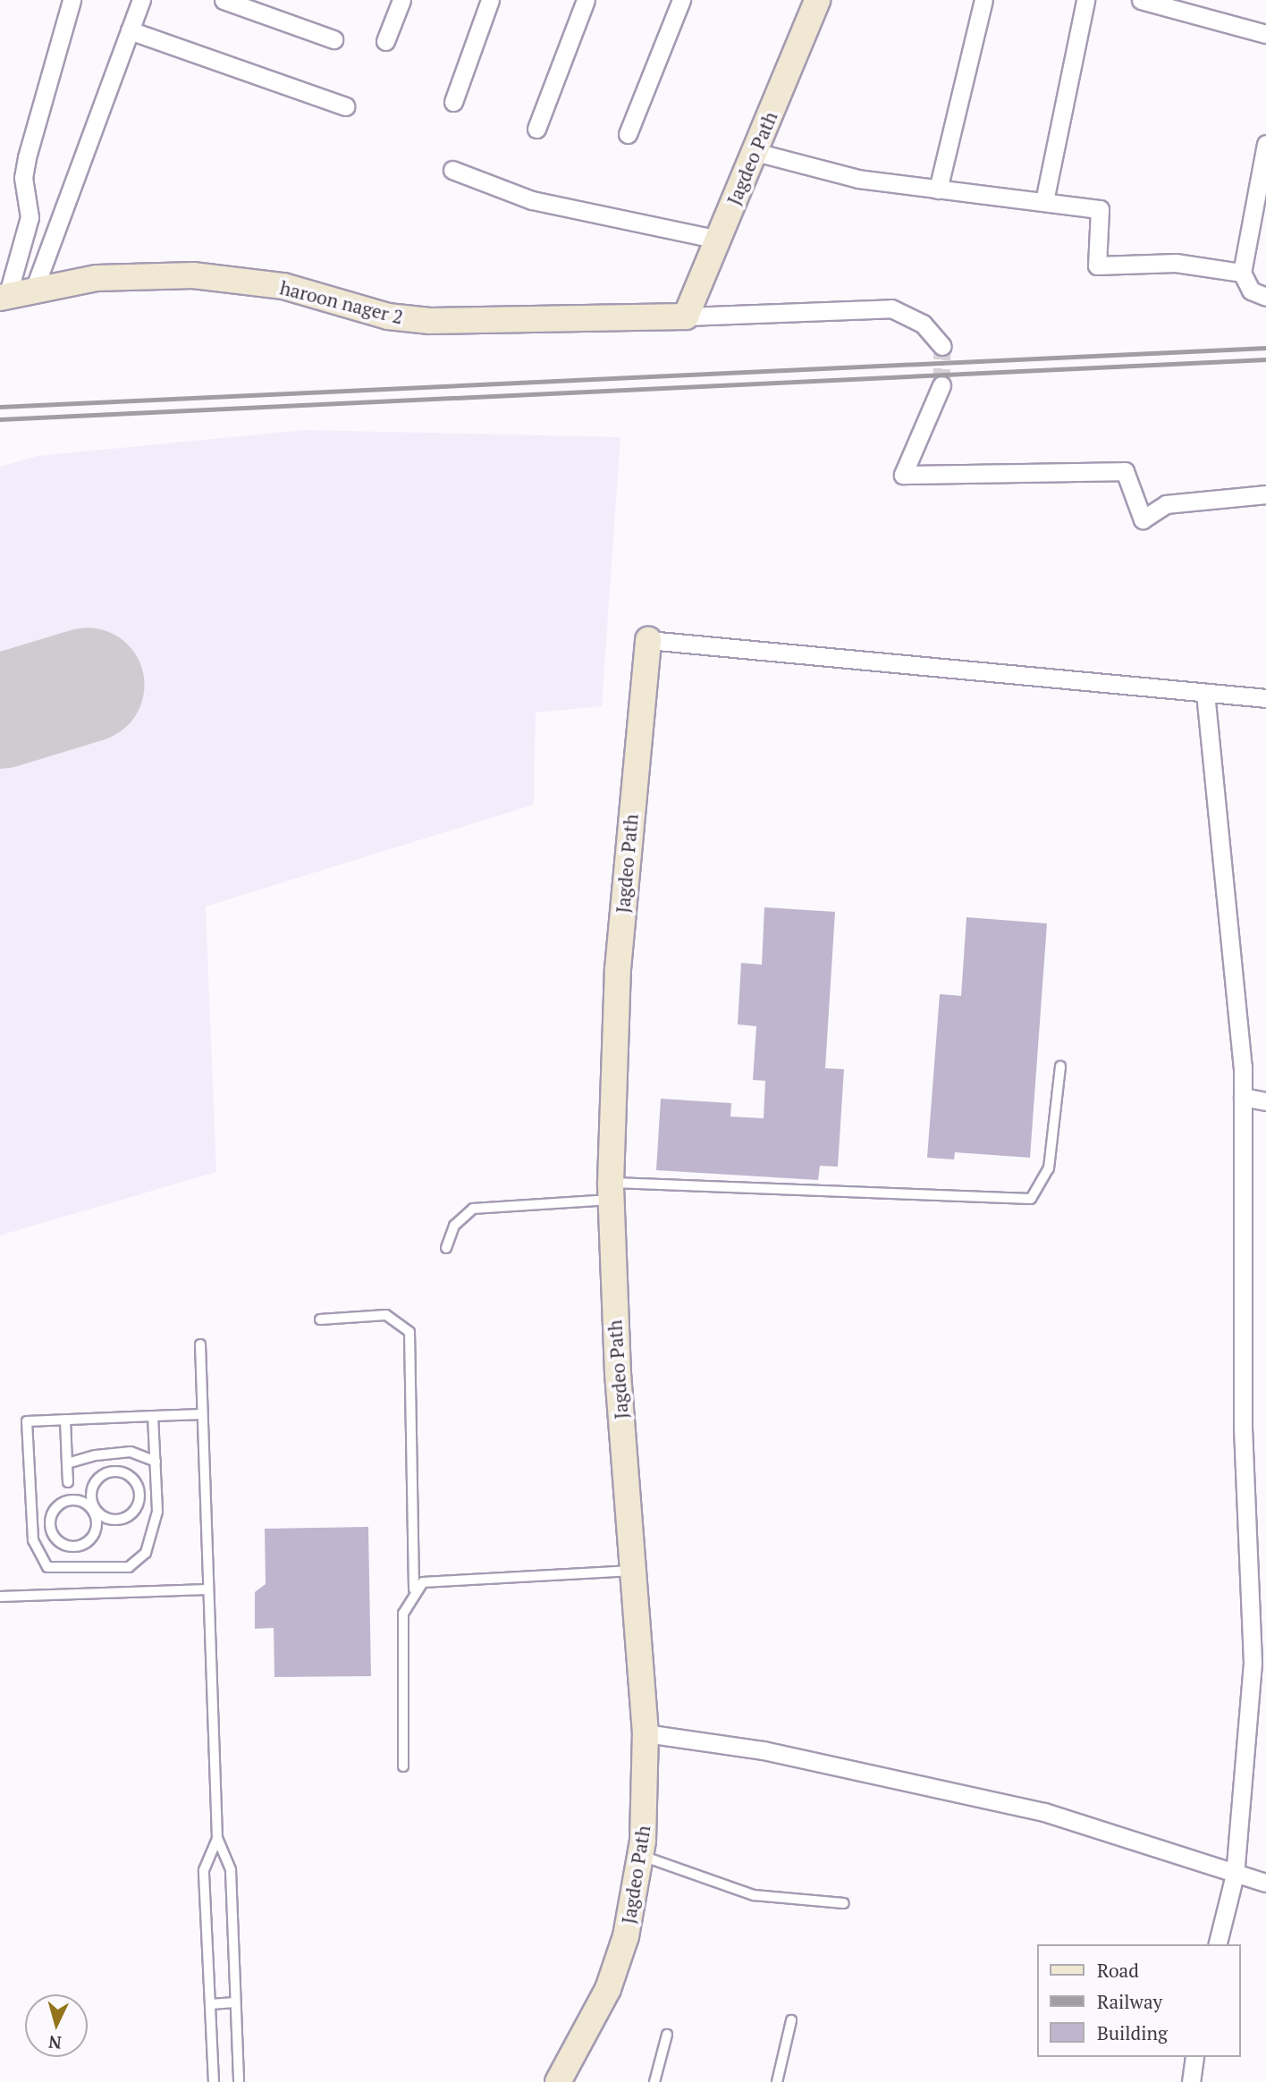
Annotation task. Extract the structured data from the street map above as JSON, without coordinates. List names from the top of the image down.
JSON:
{
  "streets": {
    "main road": ["Jagdeo Path", "haroon nager 2"]
  },
  "crossings": [
    ["Jagdeo Path", "haroon nager 2"]
  ],
  "legend": ["Road", "Railway", "Building"],
  "north": "bottom"
}
